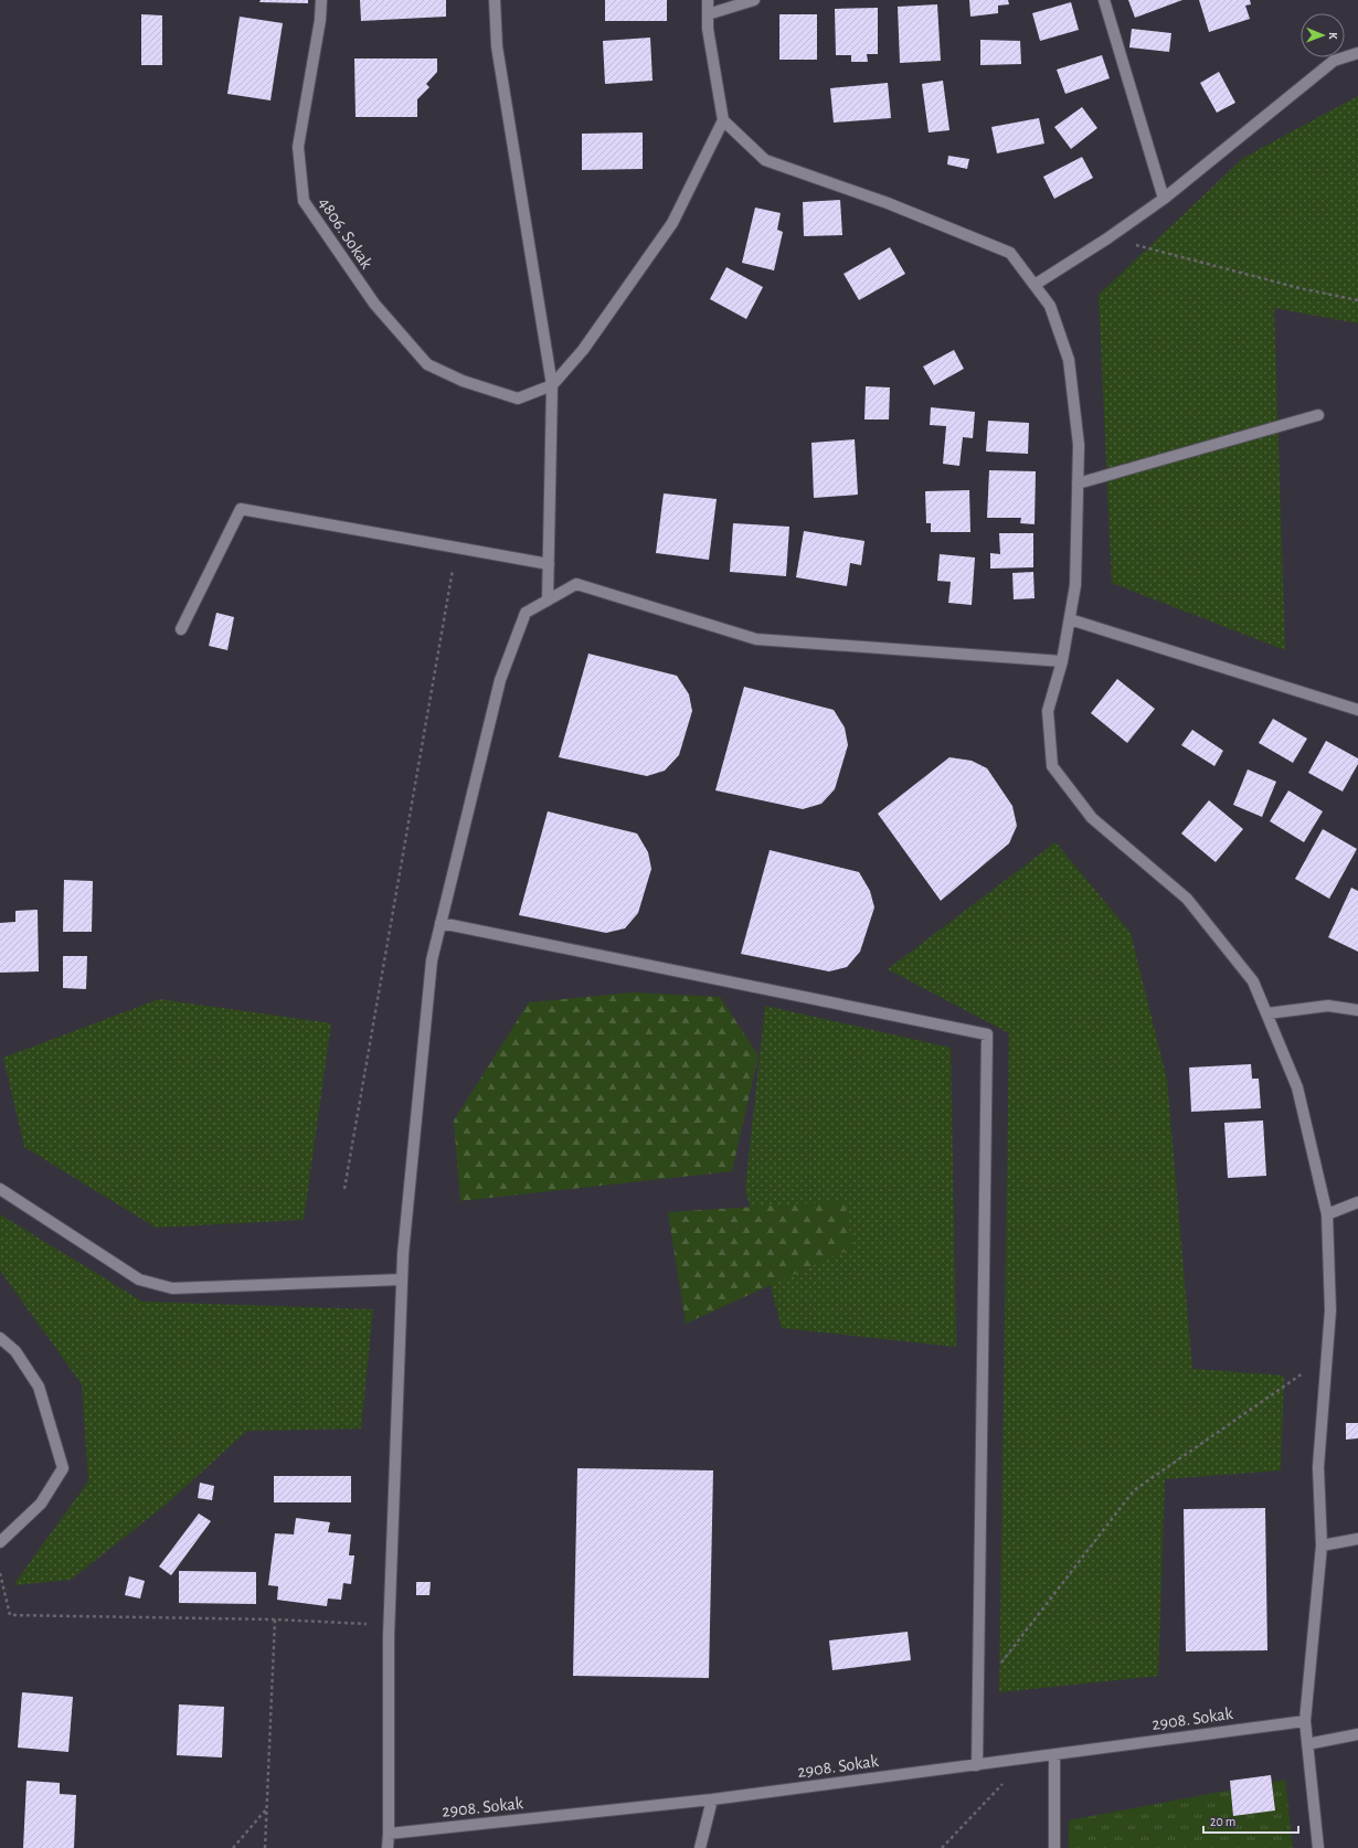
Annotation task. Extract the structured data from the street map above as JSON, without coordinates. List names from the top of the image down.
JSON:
{
  "streets": {
    "street": ["4806. Sokak", "2908. Sokak"]
  },
  "scale_bar": "20 m",
  "north": "right"
}
